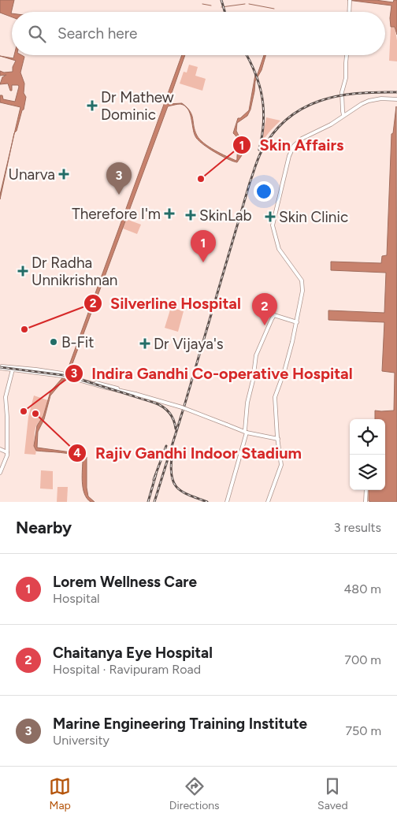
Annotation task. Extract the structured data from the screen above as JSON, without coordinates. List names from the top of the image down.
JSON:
{
  "places": {
    "health": [
      "Dr Mathew Dominic",
      "Unarva",
      "Therefore I'm",
      "SkinLab",
      "Skin Clinic",
      "Dr Radha Unnikrishnan",
      "Dr Vijaya's"
    ],
    "other": [
      "Skin Affairs",
      "Silverline Hospital",
      "B-Fit",
      "Indira Gandhi Co-operative Hospital",
      "Rajiv Gandhi Indoor Stadium"
    ]
  },
  "page": {
    "search": "Search here",
    "pins": ["3", "1", "2"],
    "heading": ["Nearby", "3 results"],
    "list": [
      {
        "mark": "1",
        "name": "Lorem Wellness Care",
        "note": "Hospital",
        "value": "480 m"
      },
      {
        "mark": "2",
        "name": "Chaitanya Eye Hospital",
        "note": "Hospital · Ravipuram Road",
        "value": "700 m"
      },
      {
        "mark": "3",
        "name": "Marine Engineering Training Institute",
        "note": "University",
        "value": "750 m"
      }
    ],
    "nav": ["Map", "Directions", "Saved"]
  }
}
